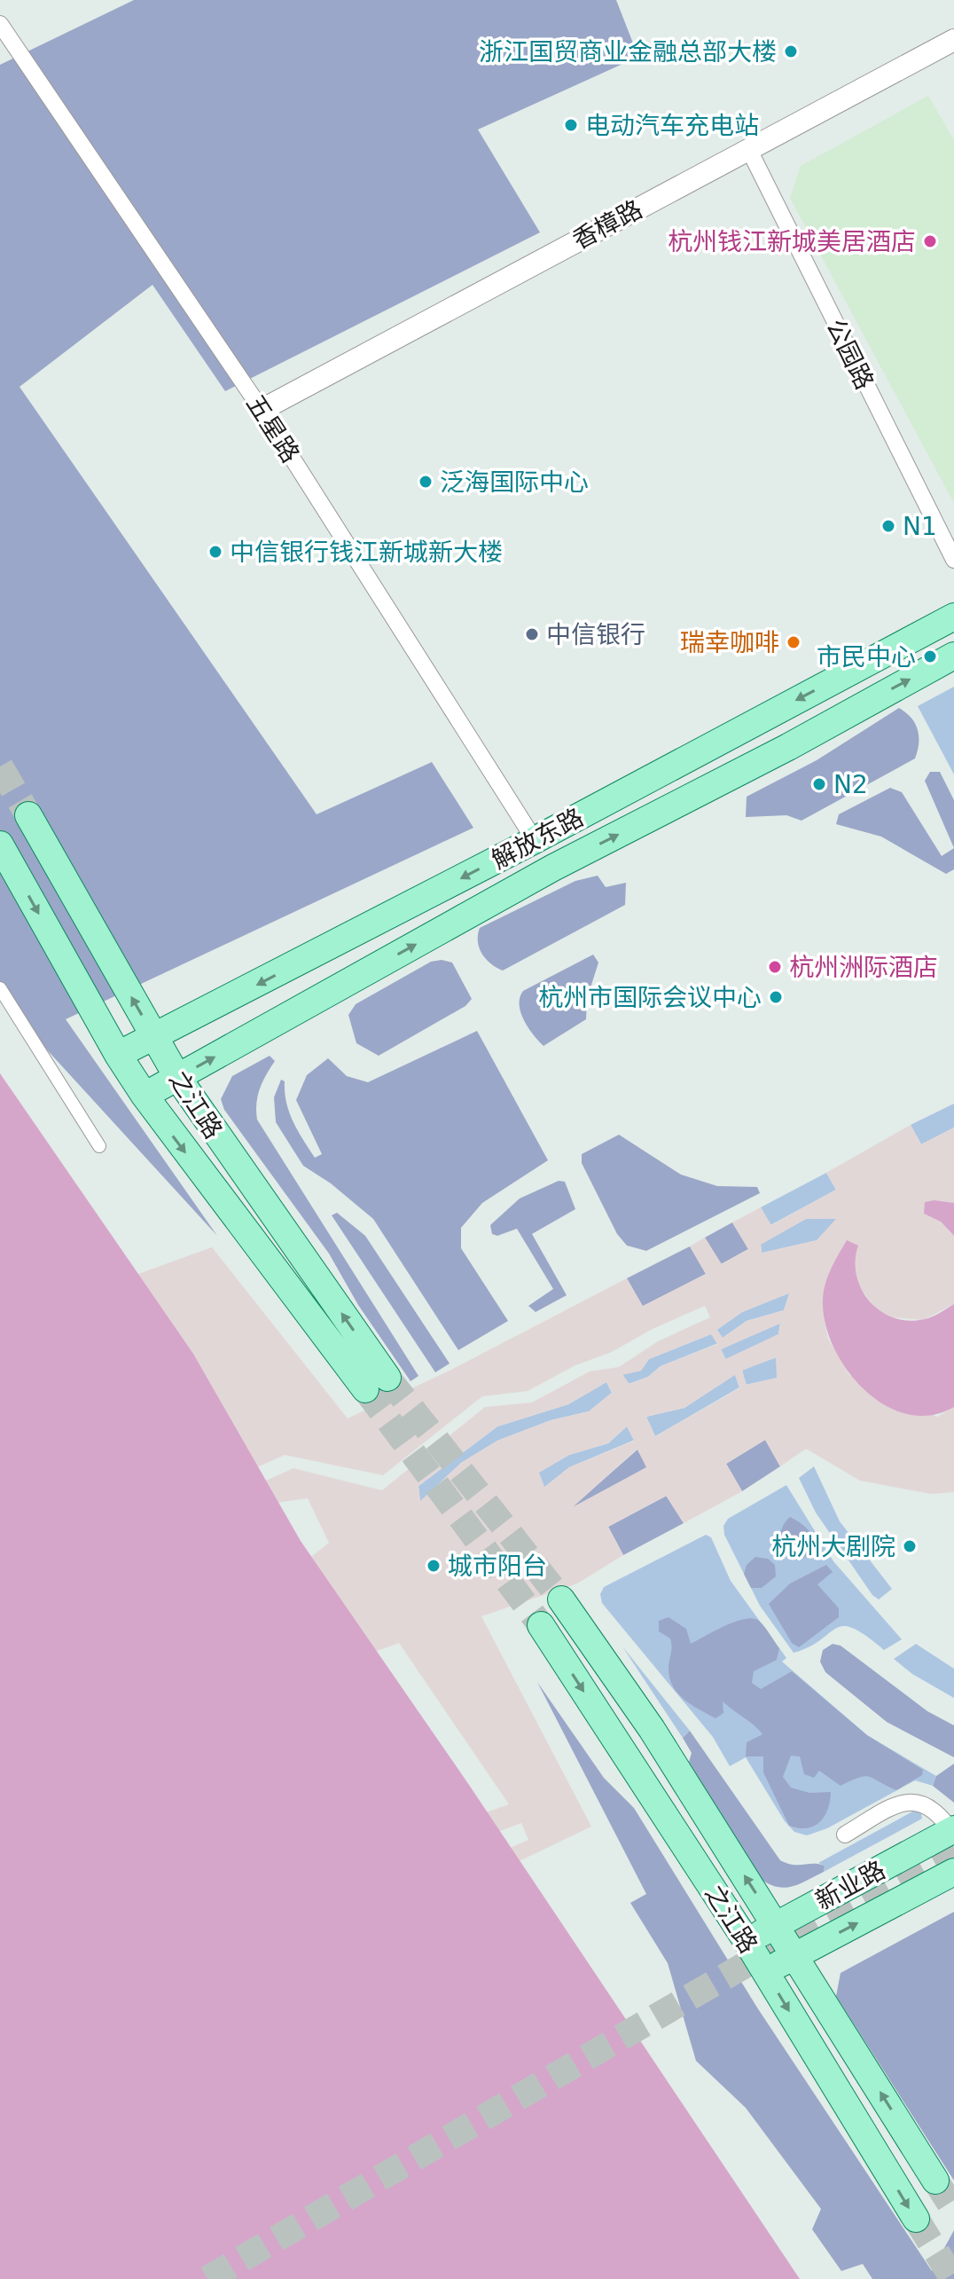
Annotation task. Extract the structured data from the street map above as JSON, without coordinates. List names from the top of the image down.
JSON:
{
  "streets": {
    "main road": ["解放东路", "之江路", "新业路"],
    "street": ["香樟路", "公园路", "五星路"]
  },
  "crossings": [
    ["香樟路", "公园路"],
    ["香樟路", "五星路"],
    ["五星路", "解放东路"],
    ["解放东路", "之江路"],
    ["之江路", "新业路"]
  ],
  "places": [
    "浙江国贸商业金融总部大楼",
    "电动汽车充电站",
    "杭州钱江新城美居酒店",
    "泛海国际中心",
    "N1",
    "中信银行钱江新城新大楼",
    "中信银行",
    "瑞幸咖啡",
    "市民中心",
    "N2",
    "杭州洲际酒店",
    "杭州市国际会议中心",
    "杭州大剧院",
    "城市阳台"
  ]
}
